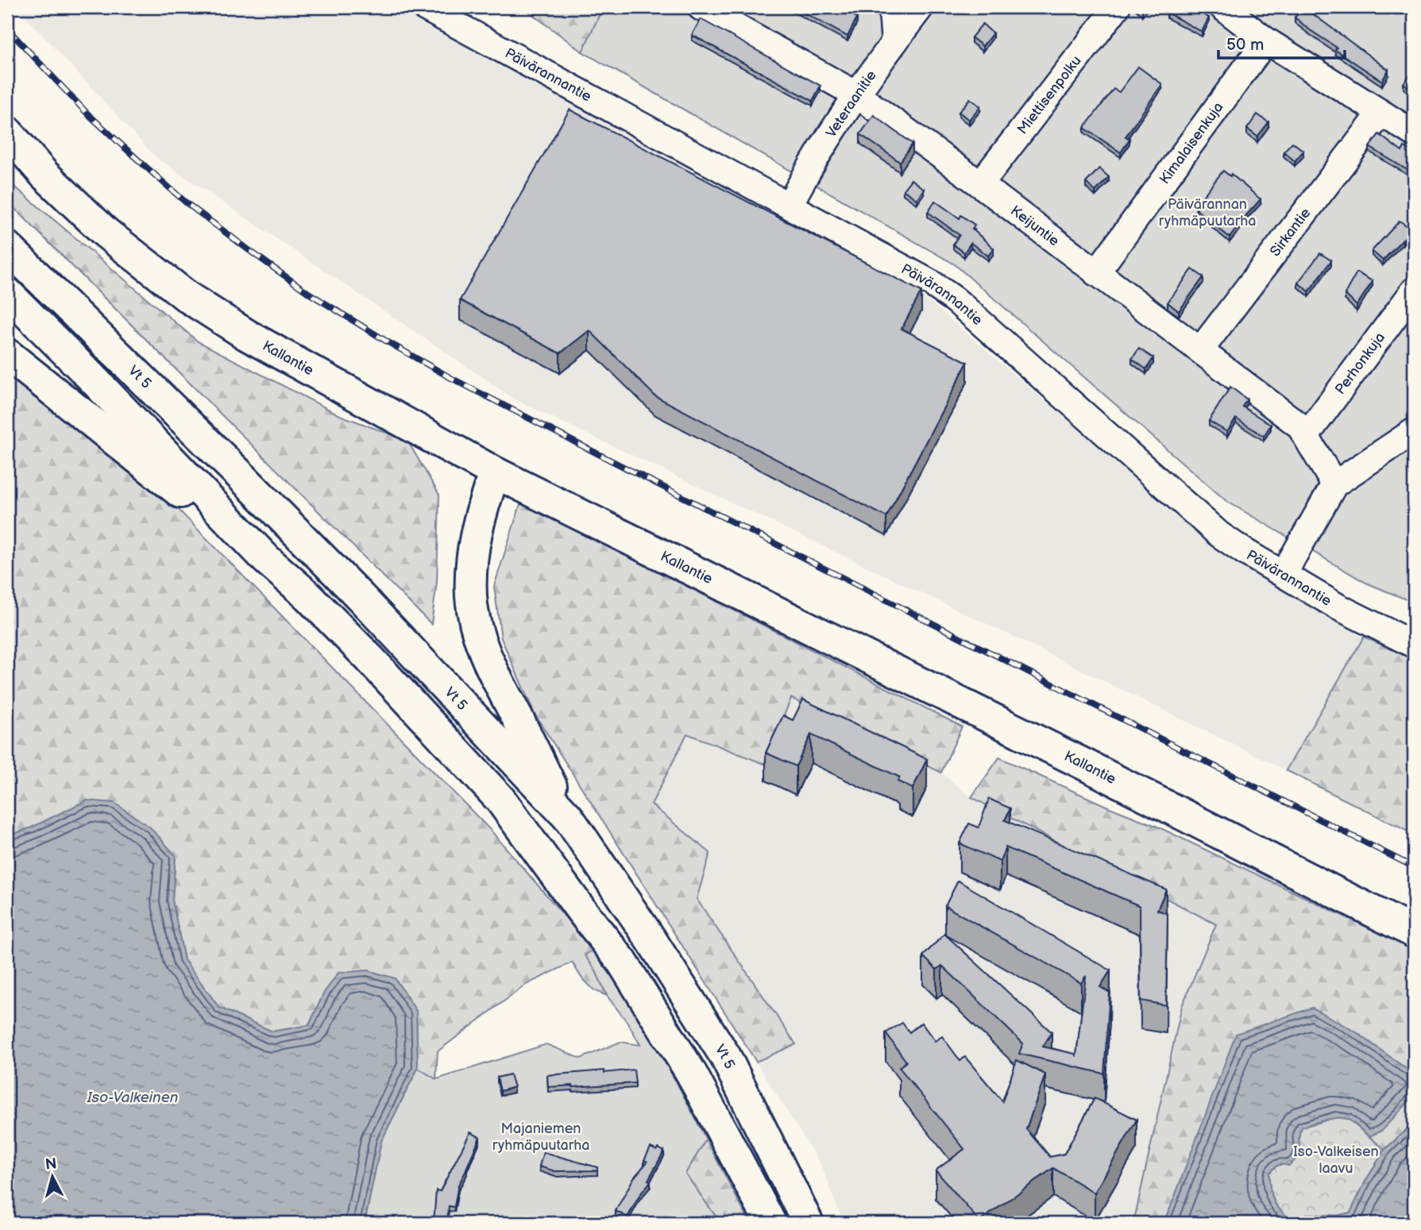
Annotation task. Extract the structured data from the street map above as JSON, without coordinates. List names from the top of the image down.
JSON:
{
  "streets": {
    "main road": ["Kallantie", "Vt 5"],
    "street": [
      "Päivärannantie",
      "Miettisenpolku",
      "Veteraanitie",
      "Kimalaisenkuja",
      "Keijuntie",
      "Sirkantie",
      "Perhonkuja"
    ]
  },
  "crossings": [
    ["Päivärannantie", "Veteraanitie"],
    ["Miettisenpolku", "Keijuntie"],
    ["Veteraanitie", "Keijuntie"],
    ["Kimalaisenkuja", "Keijuntie"],
    ["Keijuntie", "Sirkantie"],
    ["Keijuntie", "Perhonkuja"]
  ],
  "water": ["Iso-Valkeinen"],
  "parks": ["Päivärannan ryhmäpuutarha", "Majaniemen ryhmäpuutarha", "Iso-Valkeisen laavu"],
  "scale_bar": "50 m",
  "north": "top"
}
